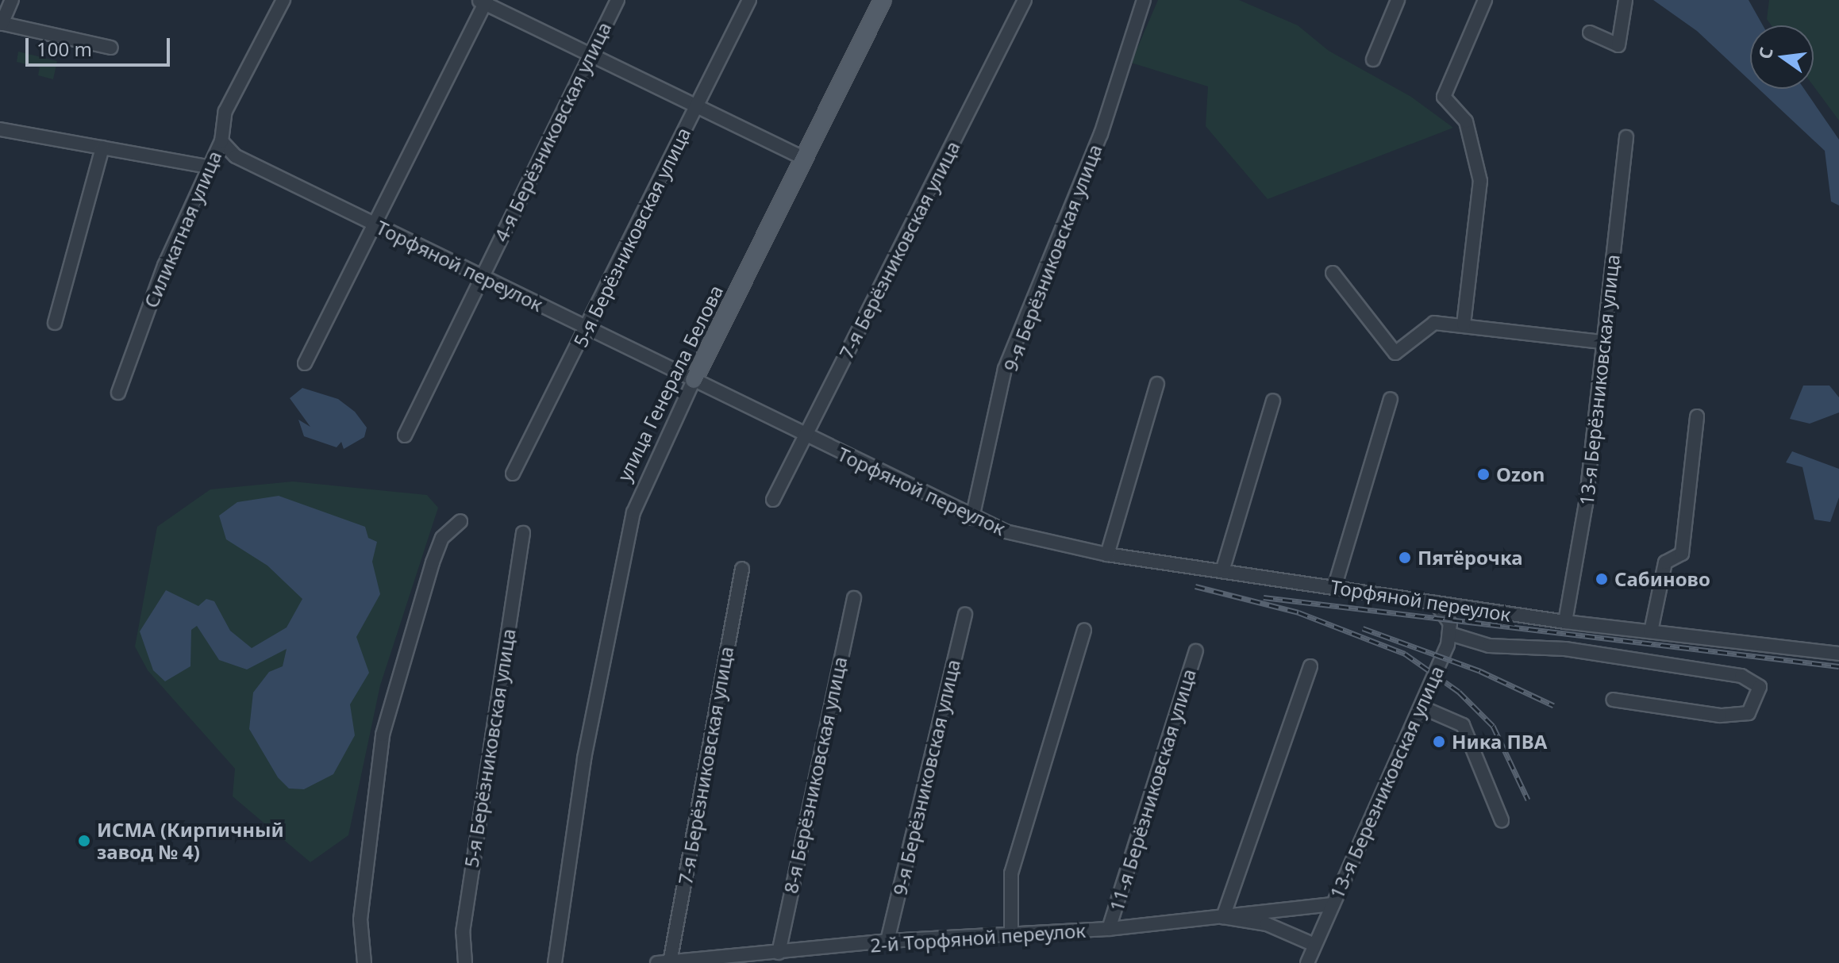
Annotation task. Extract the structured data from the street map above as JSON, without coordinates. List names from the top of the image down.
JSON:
{
  "streets": {
    "main road": ["улица Генерала Белова"],
    "street": [
      "4-я Берёзниковская улица",
      "Силикатная улица",
      "5-я Берёзниковская улица",
      "7-я Берёзниковская улица",
      "9-я Берёзниковская улица",
      "Торфяной переулок",
      "13-я Берёзниковская улица",
      "8-я Берёзниковская улица",
      "13-я Березниковская улица",
      "11-я Берёзниковская улица",
      "2-й Торфяной переулок"
    ]
  },
  "crossings": [
    ["4-я Берёзниковская улица", "Торфяной переулок"],
    ["Силикатная улица", "Торфяной переулок"],
    ["5-я Берёзниковская улица", "Торфяной переулок"],
    ["7-я Берёзниковская улица", "Торфяной переулок"],
    ["7-я Берёзниковская улица", "2-й Торфяной переулок"],
    ["9-я Берёзниковская улица", "Торфяной переулок"],
    ["9-я Берёзниковская улица", "2-й Торфяной переулок"],
    ["Торфяной переулок", "13-я Берёзниковская улица"],
    ["Торфяной переулок", "улица Генерала Белова"],
    ["8-я Берёзниковская улица", "2-й Торфяной переулок"],
    ["13-я Березниковская улица", "2-й Торфяной переулок"],
    ["11-я Берёзниковская улица", "2-й Торфяной переулок"]
  ],
  "places": [
    "Ozon",
    "Пятёрочка",
    "Сабиново",
    "Ника ПВА",
    "ИСМА (Кирпичный завод № 4)"
  ],
  "scale_bar": "100 m",
  "north": "left"
}
